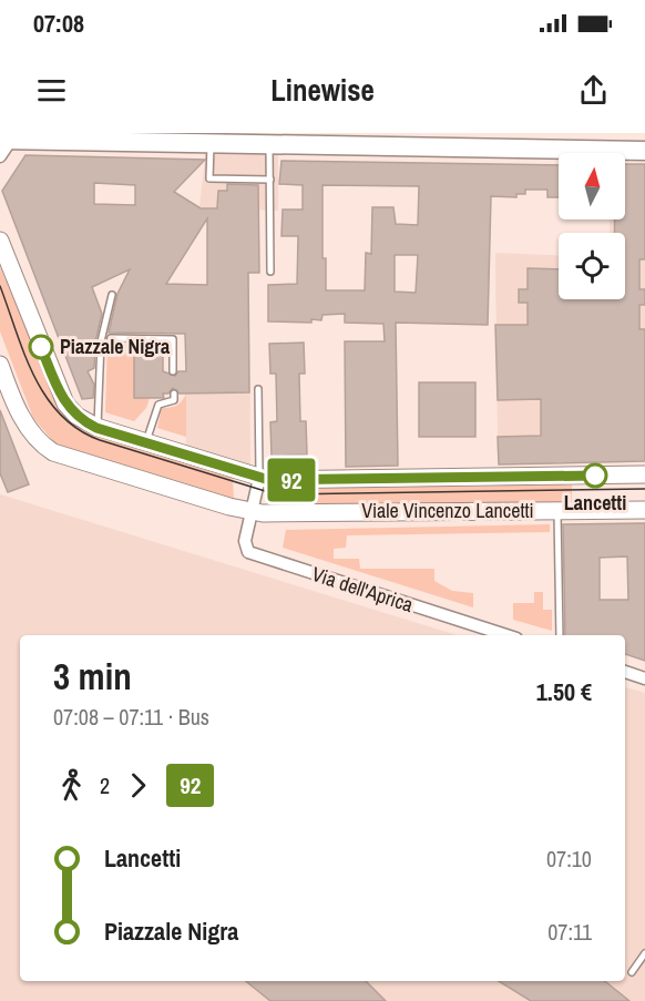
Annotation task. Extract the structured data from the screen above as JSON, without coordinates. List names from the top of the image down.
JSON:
{
  "streets": {
    "main road": ["Viale Vincenzo Lancetti"],
    "street": ["Via dell'Aprica"]
  },
  "crossings": [
    ["Viale Vincenzo Lancetti", "Via dell'Aprica"]
  ],
  "places": ["Piazzale Nigra", "Lancetti"],
  "lines": ["bus line 92"],
  "north": "top",
  "page": {
    "status": "07:08",
    "header": "Linewise",
    "on_map": "92",
    "heading": ["3 min", "07:08 – 07:11 · Bus", "1.50 €"],
    "legs": ["2", "92"],
    "list": [
      {
        "name": "Lancetti",
        "value": "07:10"
      },
      {
        "name": "Piazzale Nigra",
        "value": "07:11"
      }
    ]
  }
}
